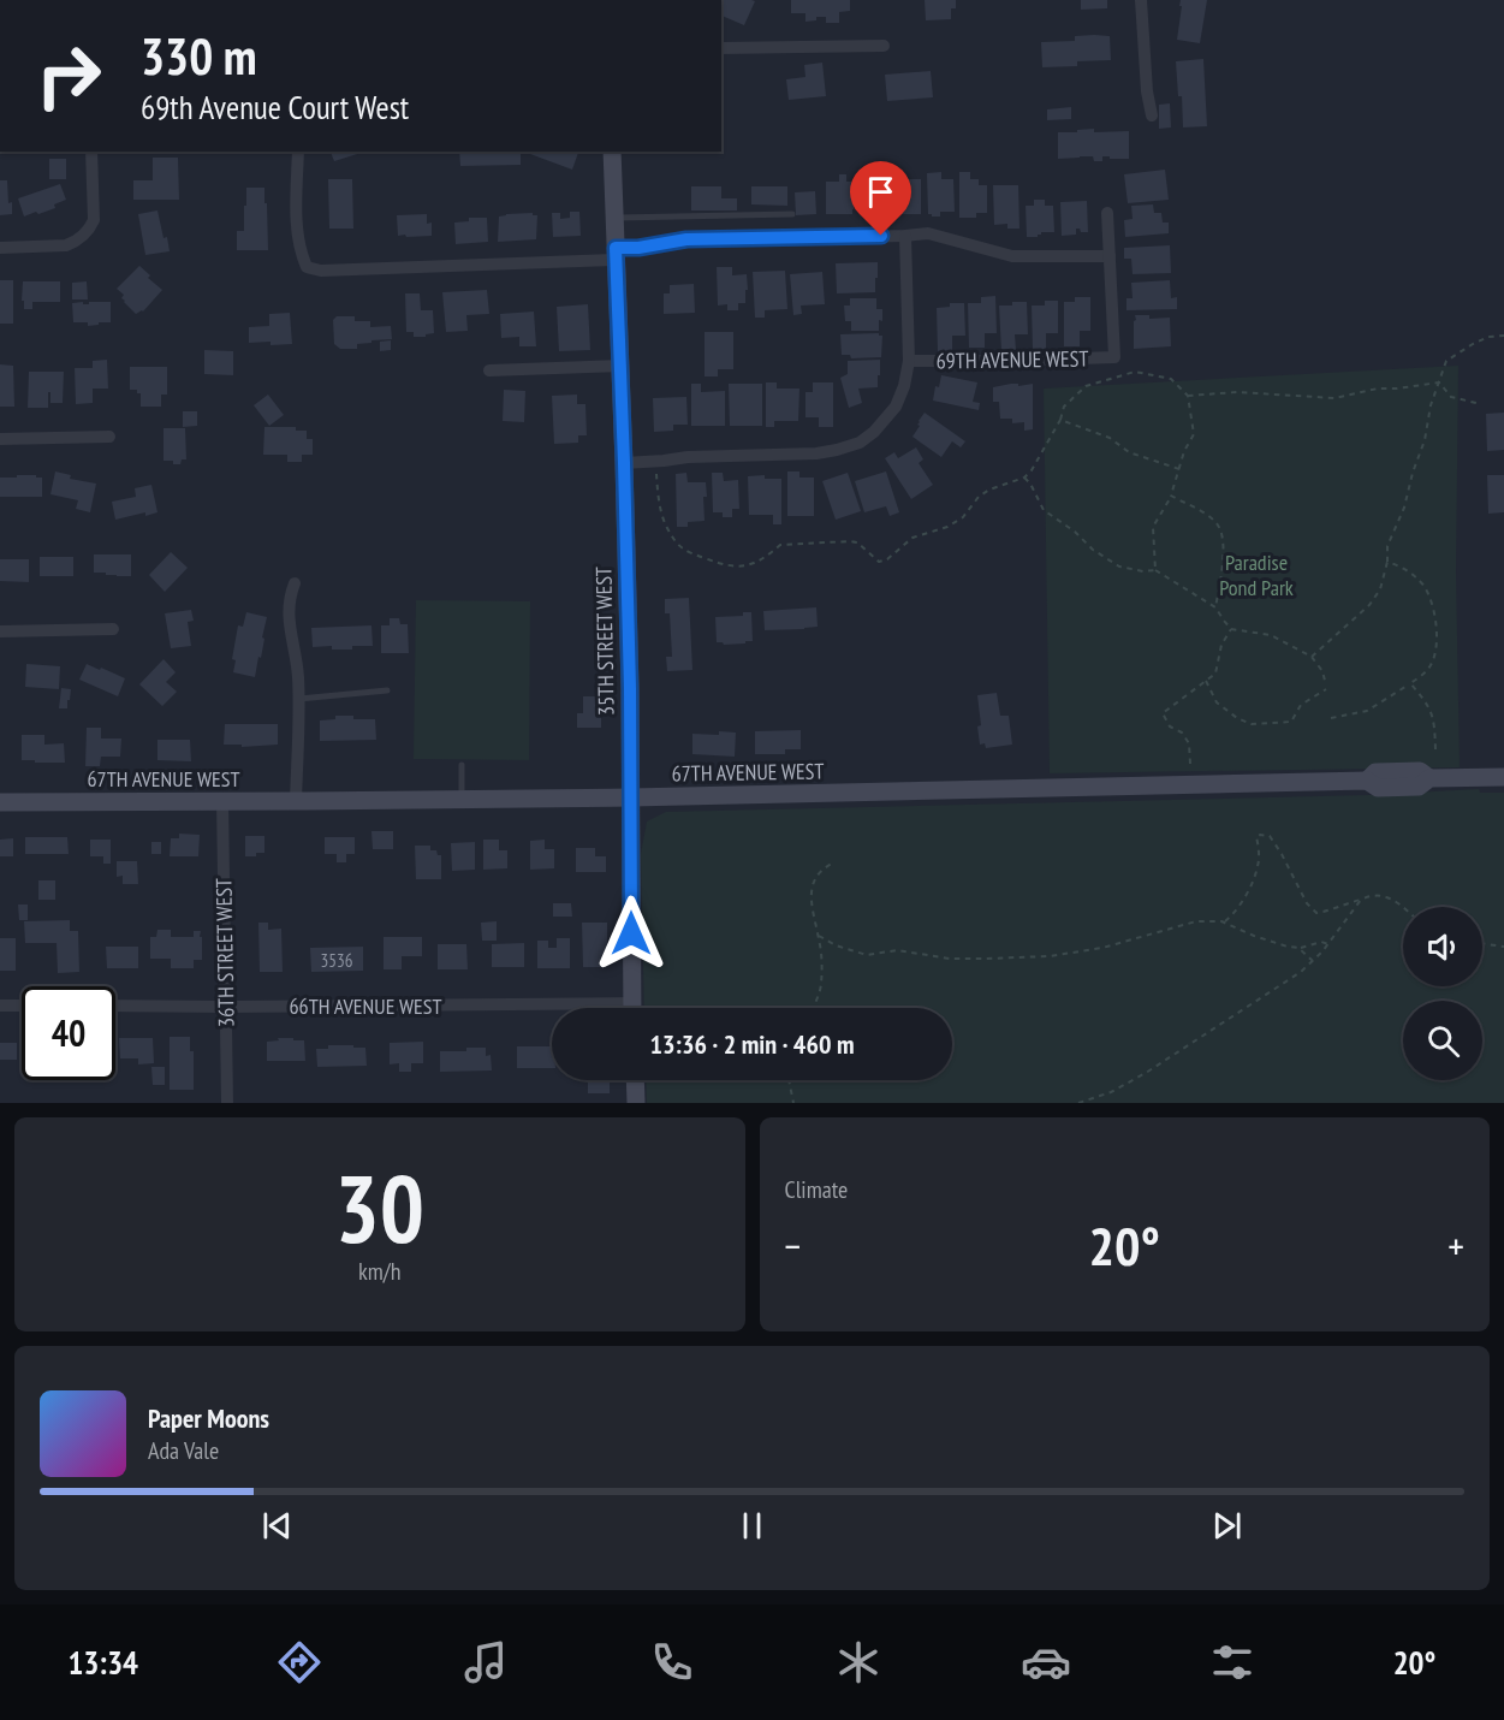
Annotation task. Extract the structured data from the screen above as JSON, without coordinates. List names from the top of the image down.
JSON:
{
  "streets": {
    "street": [
      "69TH AVENUE WEST",
      "35TH STREET WEST",
      "67TH AVENUE WEST",
      "36TH STREET WEST",
      "66TH AVENUE WEST"
    ]
  },
  "crossings": [
    ["35TH STREET WEST", "67TH AVENUE WEST"],
    ["67TH AVENUE WEST", "36TH STREET WEST"],
    ["36TH STREET WEST", "66TH AVENUE WEST"]
  ],
  "parks": ["Paradise Pond Park"],
  "house_numbers": ["3536"],
  "page": {
    "turn": ["330 m", "69th Avenue Court West"],
    "limit": "40",
    "trip": "13:36 · 2 min · 460 m",
    "tile": [
      ["30", "km/h"],
      "Climate"
    ],
    "heat": ["−", "20°", "+"],
    "song": ["Paper Moons", "Ada Vale"],
    "tabs": ["13:34", "20°"]
  }
}
